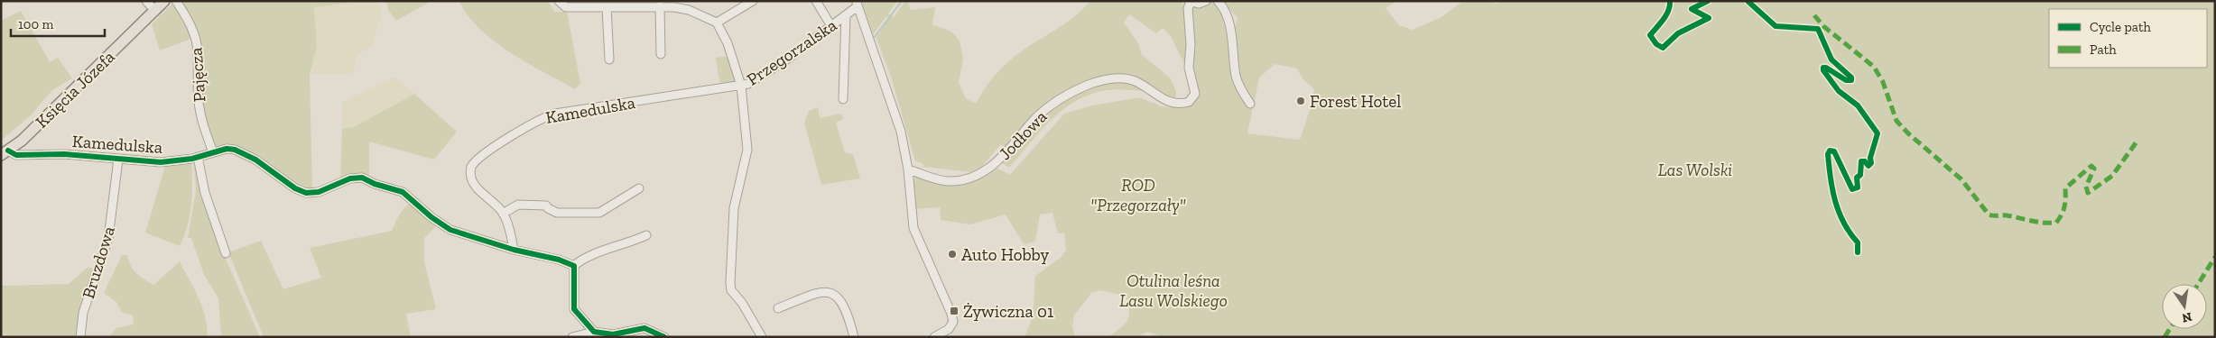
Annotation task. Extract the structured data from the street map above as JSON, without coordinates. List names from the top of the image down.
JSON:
{
  "streets": {
    "main road": ["Księcia Józefa"],
    "street": [
      "Przegorzalska",
      "Pajęcza",
      "Kamedulska",
      "Jodłowa",
      "Bruzdowa"
    ]
  },
  "crossings": [
    ["Przegorzalska", "Kamedulska"],
    ["Pajęcza", "Kamedulska"],
    ["Księcia Józefa", "Kamedulska"],
    ["Kamedulska", "Bruzdowa"]
  ],
  "parks": ["Las Wolski", "ROD \"Przegorzały\"", "Otulina leśna Lasu Wolskiego"],
  "places": {
    "other": ["Forest Hotel", "Auto Hobby"],
    "transit": ["Żywiczna 01"]
  },
  "legend": ["Cycle path", "Path"],
  "scale_bar": "100 m",
  "north": "bottom"
}
